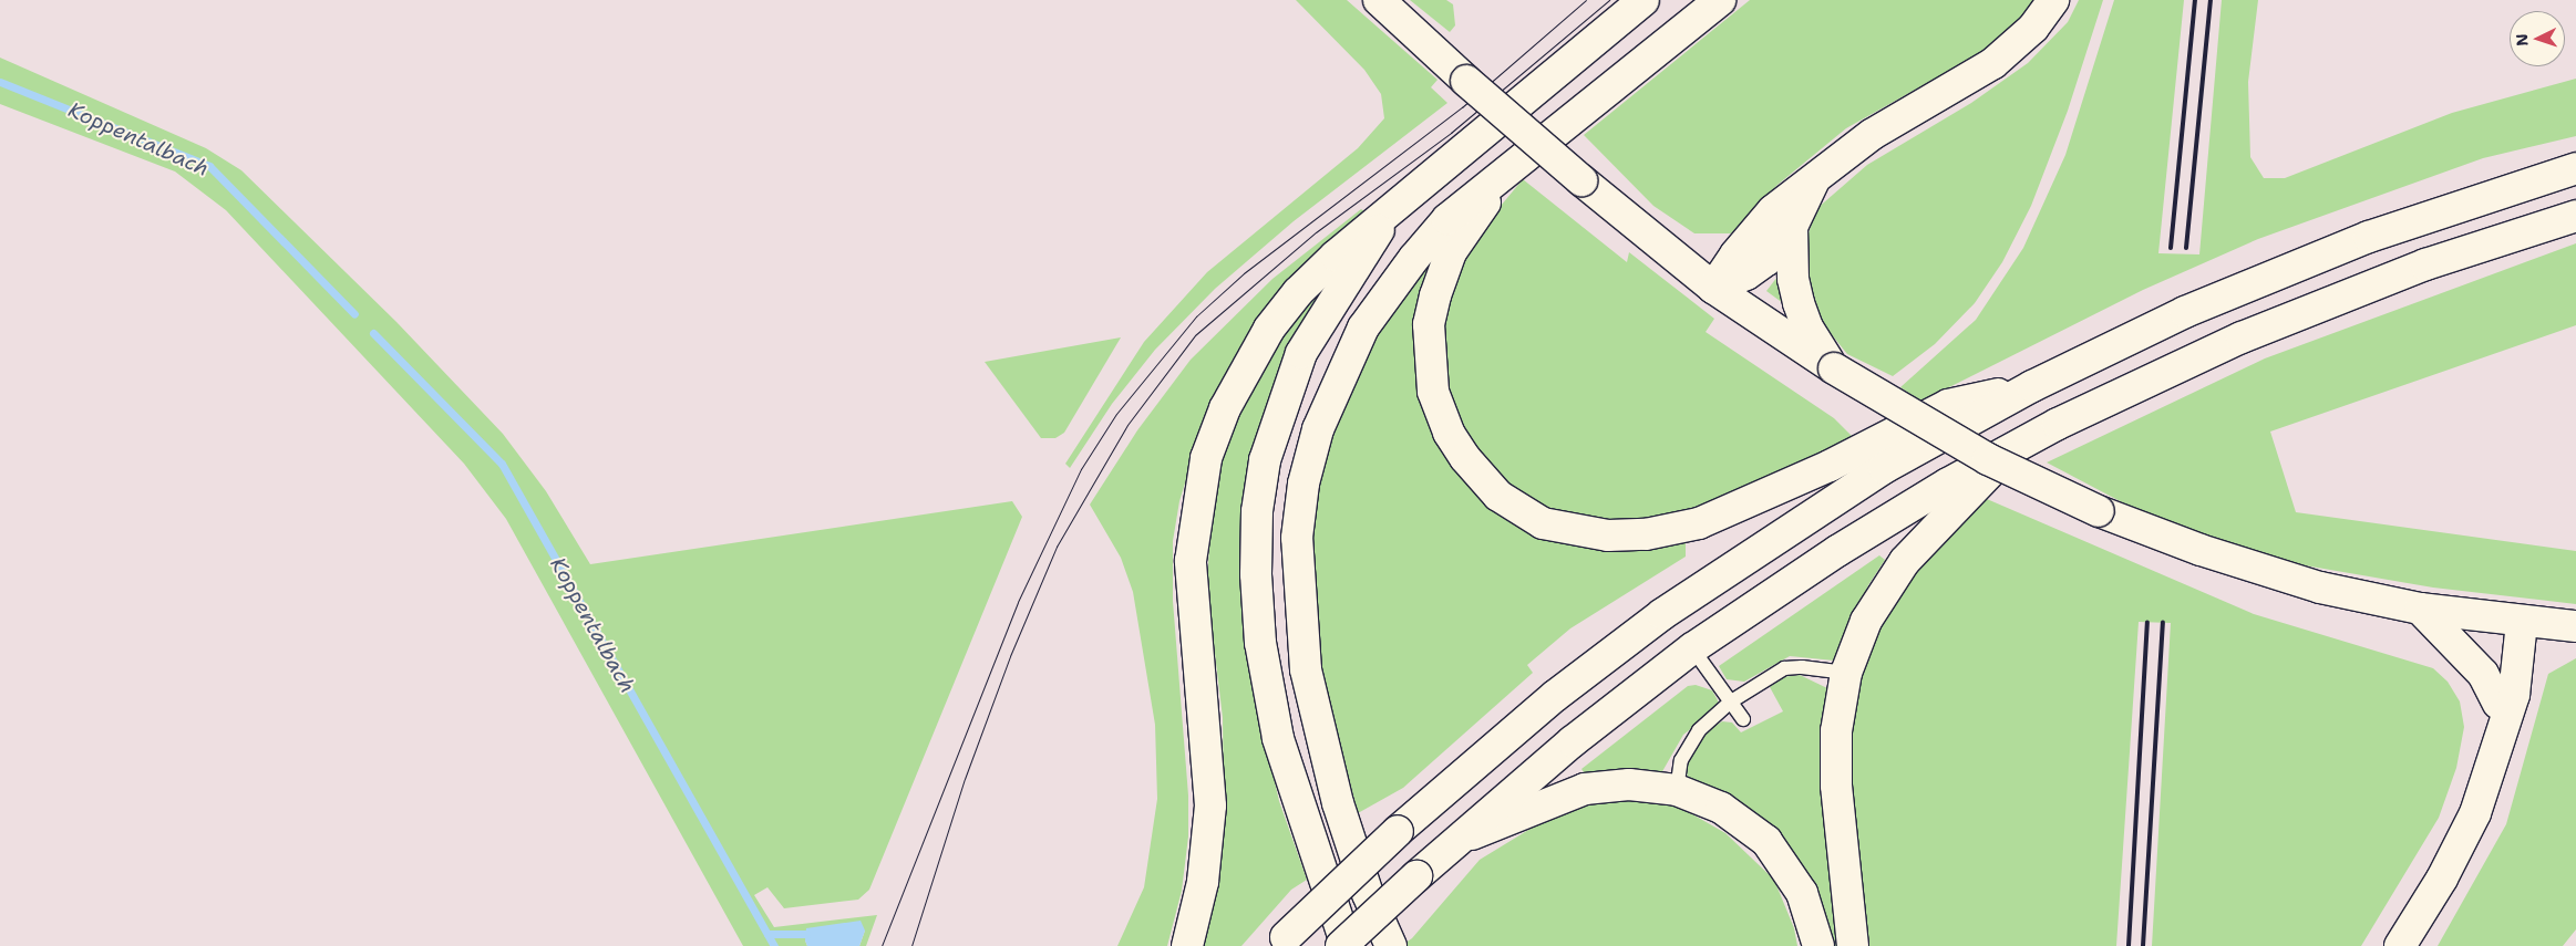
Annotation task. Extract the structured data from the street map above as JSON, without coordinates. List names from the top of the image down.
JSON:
{
  "water": ["Koppentalbach"],
  "north": "left"
}
